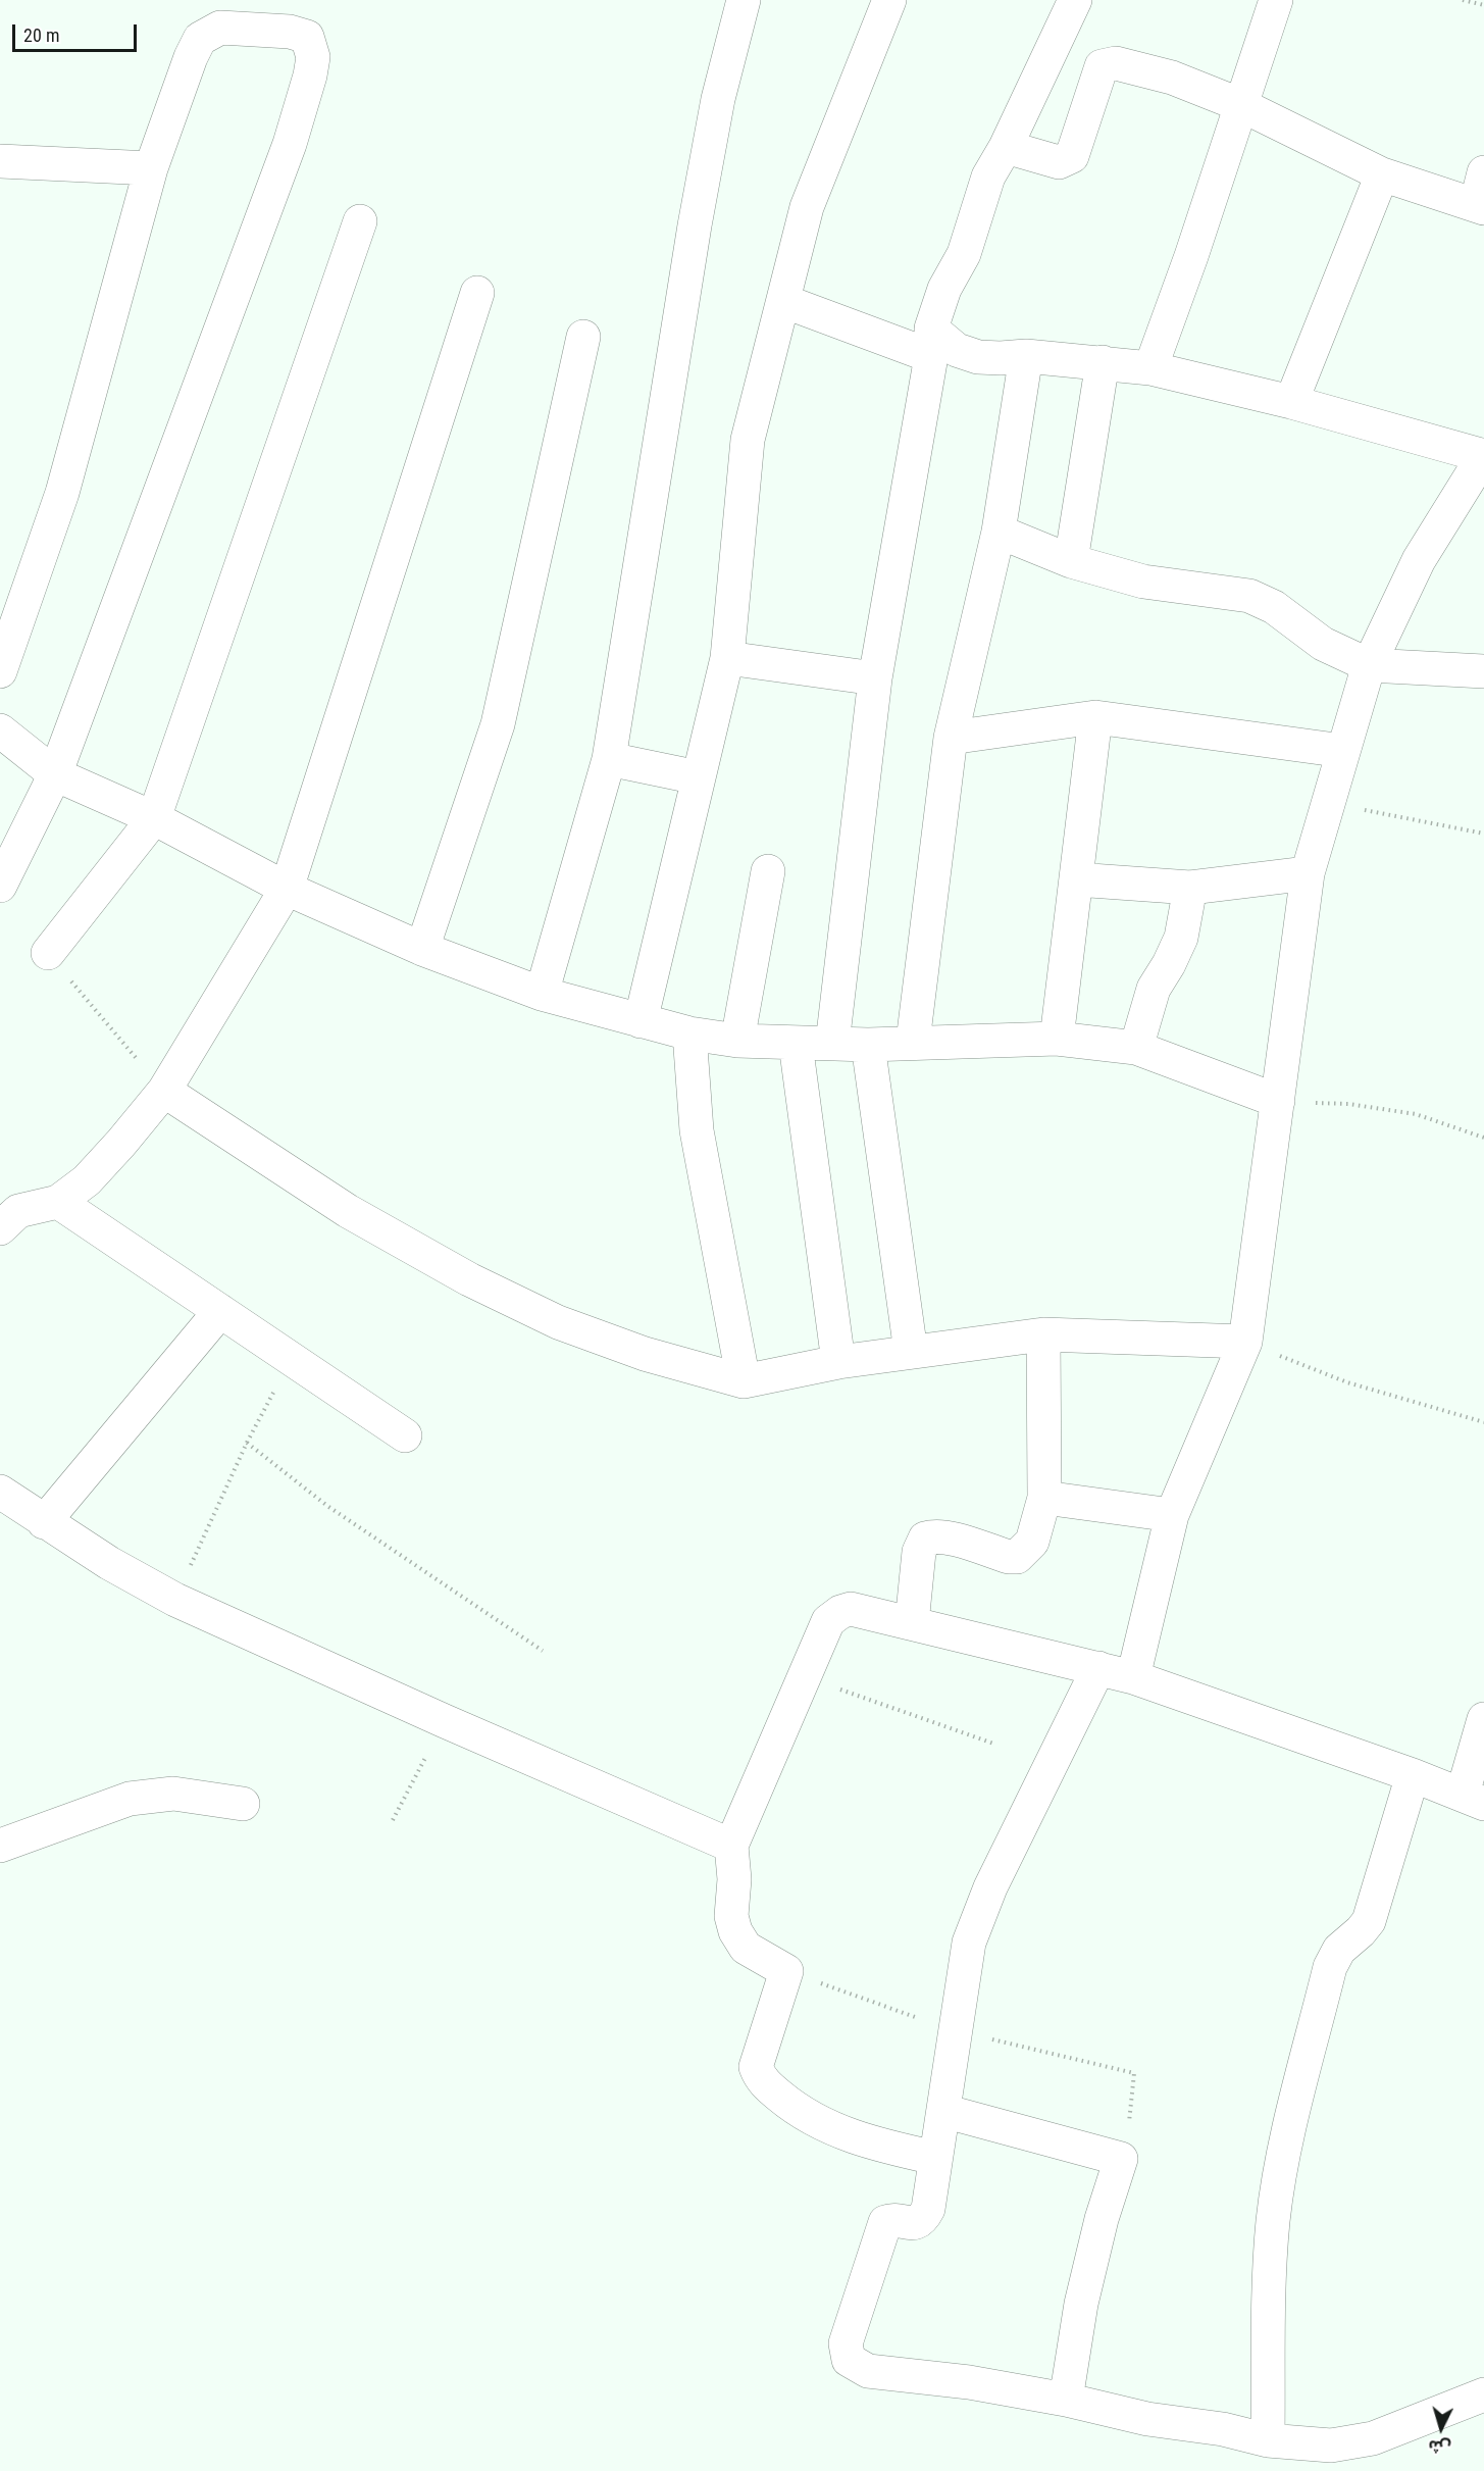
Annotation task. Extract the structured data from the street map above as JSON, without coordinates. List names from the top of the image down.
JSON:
{
  "scale_bar": "20 m",
  "north": "bottom"
}
